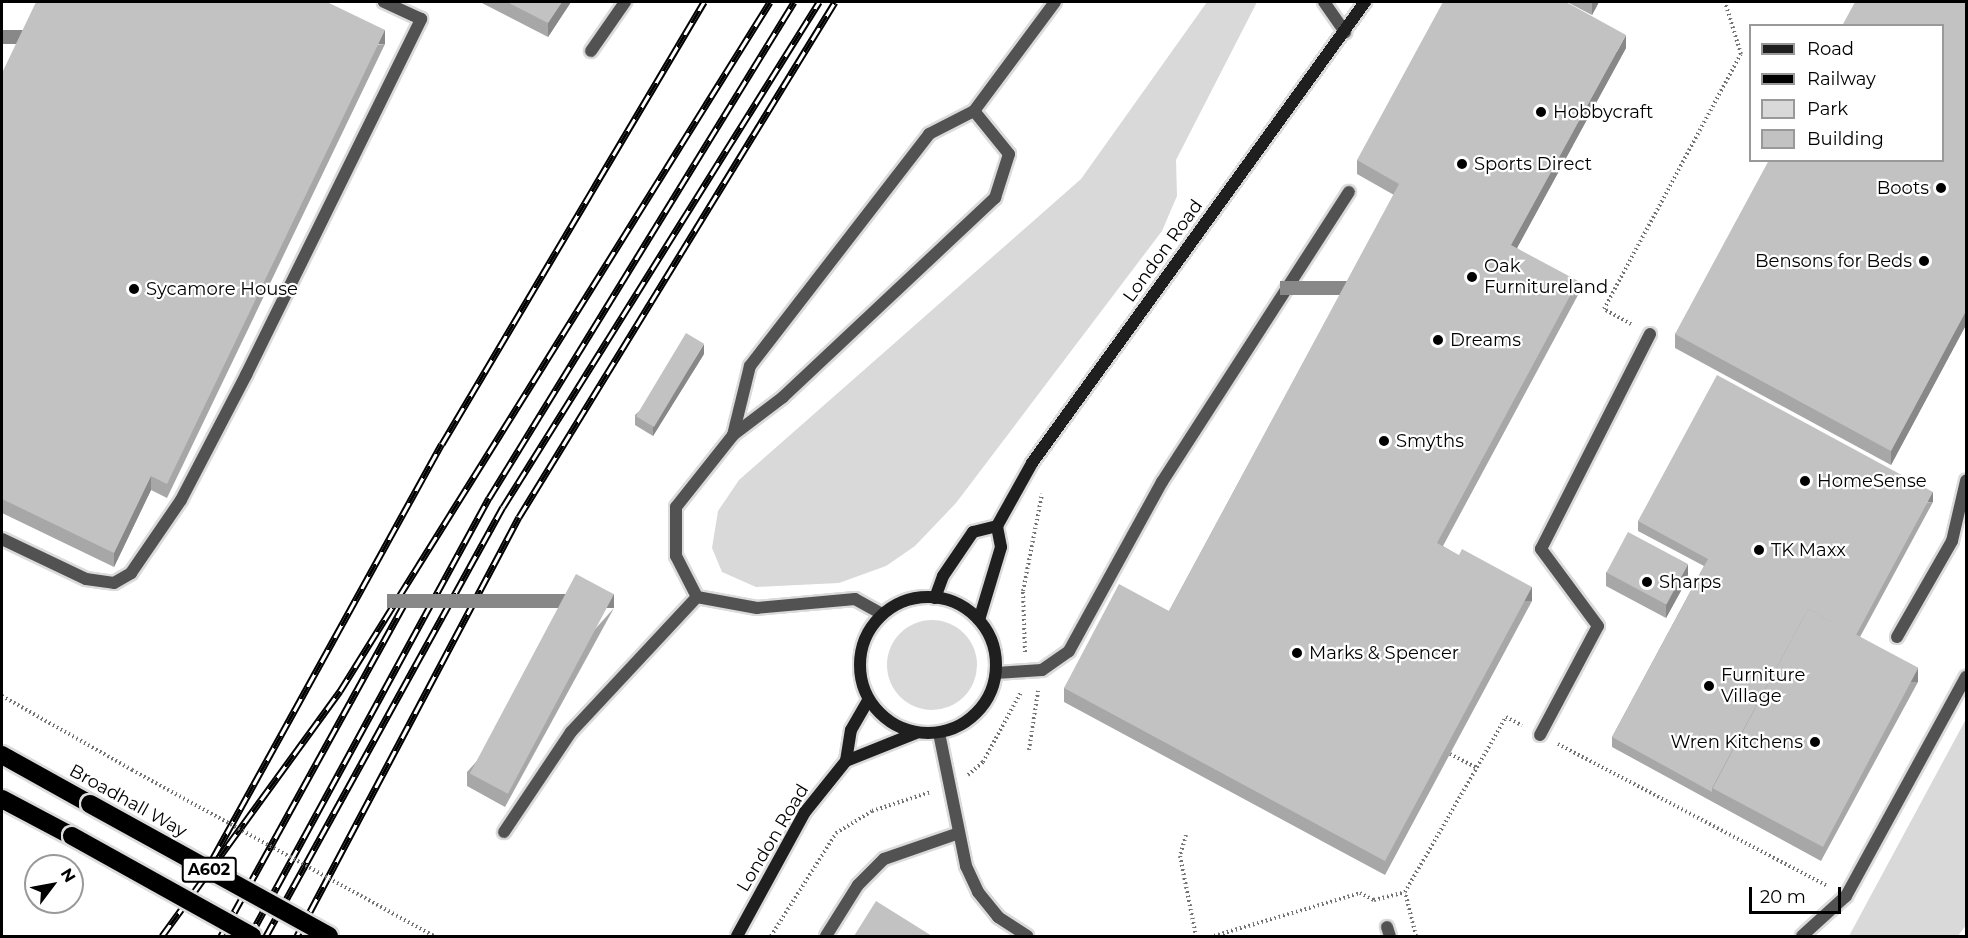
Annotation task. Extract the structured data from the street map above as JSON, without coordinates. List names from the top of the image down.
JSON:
{
  "streets": {
    "highway": ["Broadhall Way", "A602"],
    "main road": ["London Road"]
  },
  "places": [
    "Hobbycraft",
    "Sports Direct",
    "Boots",
    "Bensons for Beds",
    "Oak Furnitureland",
    "Sycamore House",
    "Dreams",
    "Smyths",
    "HomeSense",
    "TK Maxx",
    "Sharps",
    "Marks & Spencer",
    "Furniture Village",
    "Wren Kitchens"
  ],
  "legend": [
    "Road",
    "Railway",
    "Park",
    "Building"
  ],
  "scale_bar": "20 m",
  "north": "top right"
}
